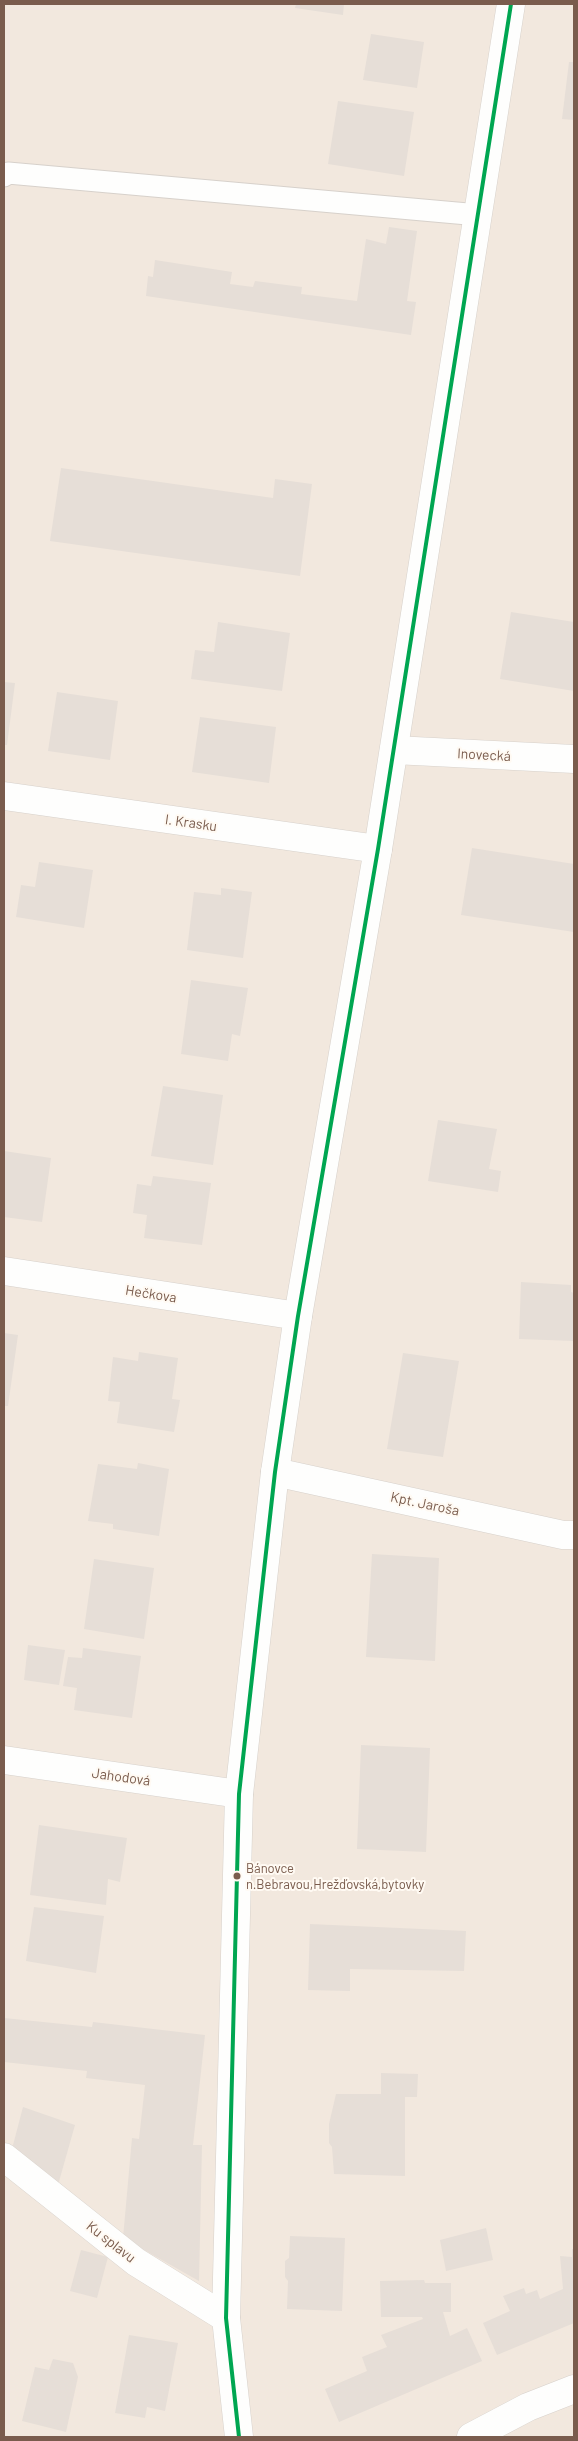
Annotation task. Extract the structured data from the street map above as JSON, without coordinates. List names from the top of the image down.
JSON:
{
  "streets": {
    "street": [
      "Inovecká",
      "I. Krasku",
      "Hečkova",
      "Kpt. Jaroša",
      "Jahodová",
      "Ku splavu"
    ]
  },
  "places": ["Bánovce n.Bebravou,Hrežďovská,bytovky"]
}
